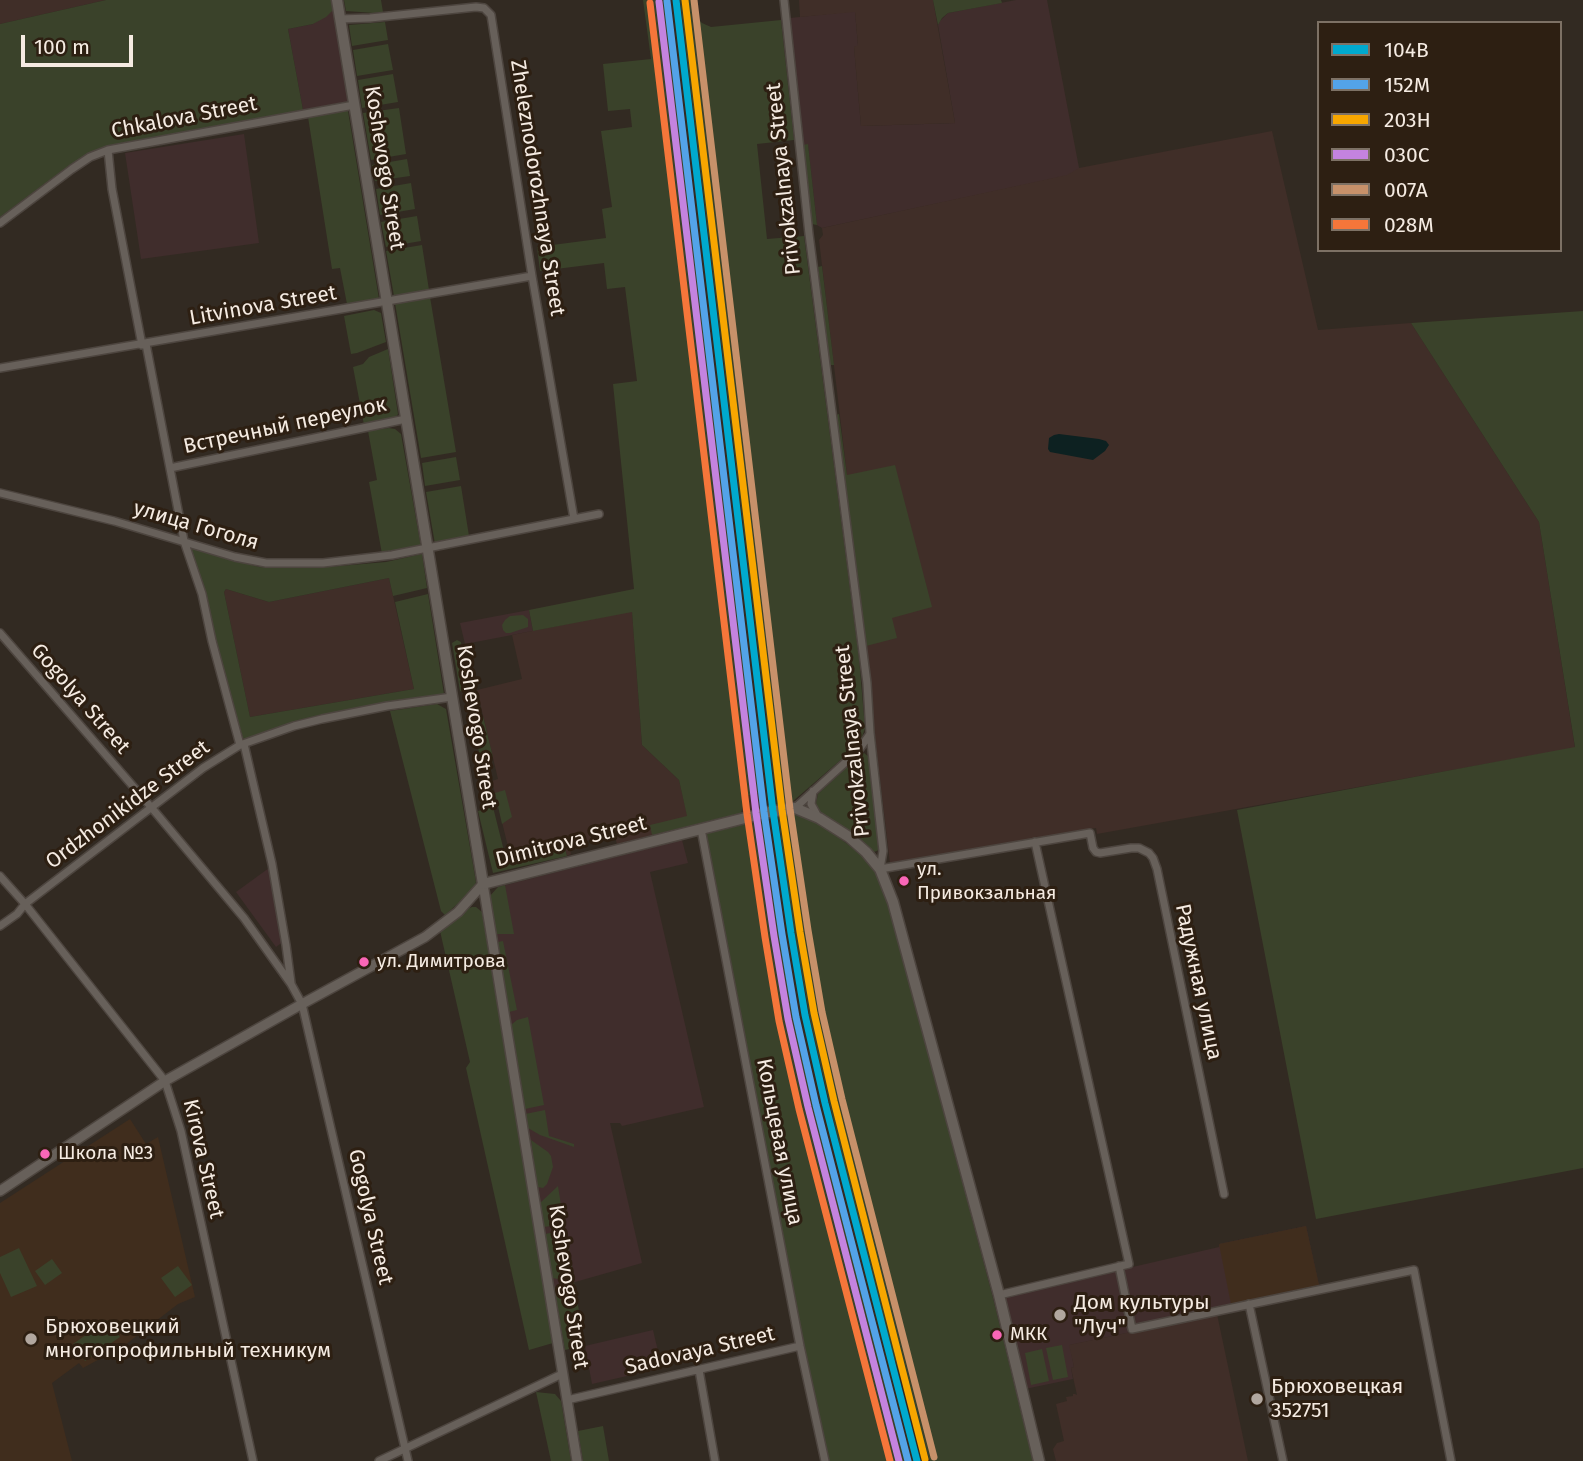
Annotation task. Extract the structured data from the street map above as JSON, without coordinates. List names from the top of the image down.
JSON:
{
  "streets": {
    "main road": ["Koshevogo Street", "Privokzalnaya Street", "Dimitrova Street"],
    "street": [
      "Chkalova Street",
      "Zheleznodorozhnaya Street",
      "Litvinova Street",
      "Встречный переулок",
      "улица Гоголя",
      "Gogolya Street",
      "Ordzhonikidze Street",
      "Радужная улица",
      "Кольцевая улица",
      "Kirova Street",
      "Sadovaya Street"
    ]
  },
  "crossings": [
    ["Chkalova Street", "Koshevogo Street"],
    ["Chkalova Street", "Gogolya Street"],
    ["Koshevogo Street", "Zheleznodorozhnaya Street"],
    ["Koshevogo Street", "Litvinova Street"],
    ["Koshevogo Street", "Встречный переулок"],
    ["Koshevogo Street", "улица Гоголя"],
    ["Koshevogo Street", "Ordzhonikidze Street"],
    ["Koshevogo Street", "Dimitrova Street"],
    ["Koshevogo Street", "Sadovaya Street"],
    ["Zheleznodorozhnaya Street", "Litvinova Street"],
    ["Litvinova Street", "Gogolya Street"],
    ["Встречный переулок", "Gogolya Street"],
    ["улица Гоголя", "Gogolya Street"],
    ["Gogolya Street", "Ordzhonikidze Street"],
    ["Gogolya Street", "Dimitrova Street"],
    ["Ordzhonikidze Street", "Kirova Street"],
    ["Dimitrova Street", "Кольцевая улица"],
    ["Dimitrova Street", "Kirova Street"],
    ["Кольцевая улица", "Sadovaya Street"]
  ],
  "places": [
    "ул. Привокзальная",
    "ул. Димитрова",
    "Школа №3",
    "Дом культуры \"Луч\"",
    "МКК",
    "Брюховецкий многопрофильный техникум",
    "Брюховецкая 352751"
  ],
  "lines": [
    "transit line 104В",
    "transit line 203Н",
    "transit line 007А",
    "transit line 152М",
    "transit line 030C",
    "transit line 028М"
  ],
  "legend": [
    "104В",
    "152М",
    "203Н",
    "030C",
    "007А",
    "028М"
  ],
  "scale_bar": "100 m"
}
